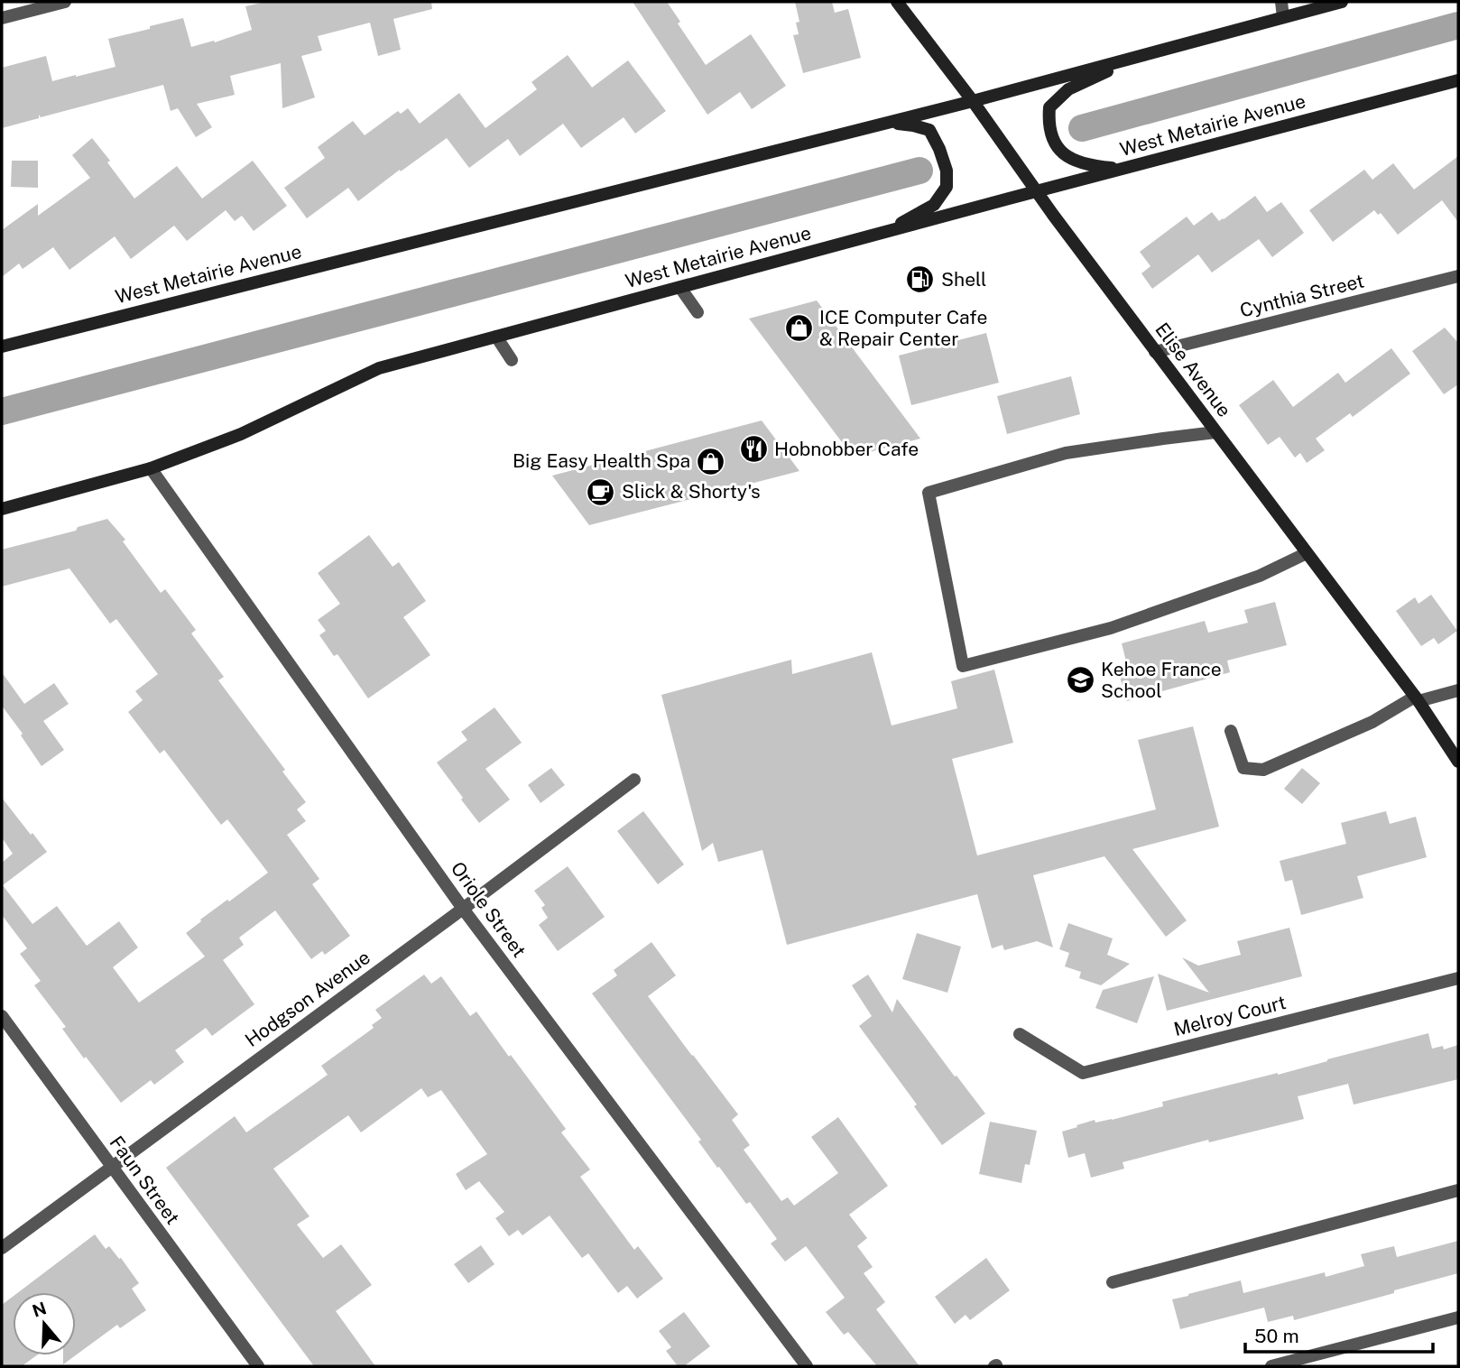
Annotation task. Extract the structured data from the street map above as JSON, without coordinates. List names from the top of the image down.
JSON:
{
  "streets": {
    "main road": ["West Metairie Avenue", "Elise Avenue"],
    "street": [
      "Cynthia Street",
      "Oriole Street",
      "Hodgson Avenue",
      "Melroy Court",
      "Faun Street"
    ]
  },
  "crossings": [
    ["West Metairie Avenue", "Elise Avenue"],
    ["West Metairie Avenue", "Oriole Street"],
    ["Cynthia Street", "Elise Avenue"],
    ["Oriole Street", "Hodgson Avenue"],
    ["Hodgson Avenue", "Faun Street"]
  ],
  "places": {
    "fuel station": ["Shell"],
    "shop": ["ICE Computer Cafe & Repair Center", "Big Easy Health Spa"],
    "restaurant": ["Hobnobber Cafe"],
    "cafe": ["Slick & Shorty's"],
    "school or university": ["Kehoe France School"]
  },
  "scale_bar": "50 m",
  "north": "top"
}
